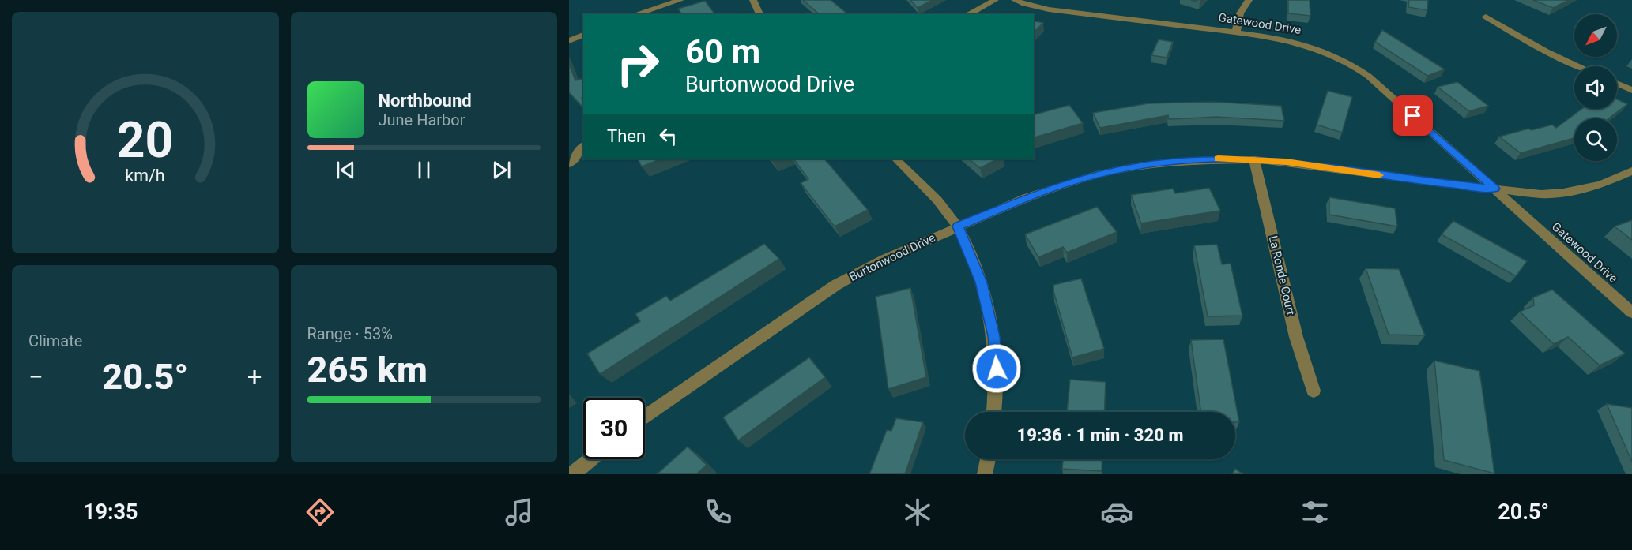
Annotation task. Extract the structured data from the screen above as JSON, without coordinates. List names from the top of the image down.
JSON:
{
  "streets": {
    "street": ["Gatewood Drive", "Burtonwood Drive", "La Ronde Court"]
  },
  "crossings": [
    ["Gatewood Drive", "Burtonwood Drive"],
    ["Burtonwood Drive", "La Ronde Court"]
  ],
  "north": "bottom left",
  "page": {
    "turn": ["60 m", "Burtonwood Drive"],
    "song": ["Northbound", "June Harbor"],
    "then": "Then",
    "tile": [
      "Climate",
      ["Range · 53%", "265 km"]
    ],
    "heat": ["−", "20.5°", "+"],
    "limit": "30",
    "trip": "19:36 · 1 min · 320 m",
    "tabs": ["19:35", "20.5°"],
    "gauge": ["20", "km/h"]
  }
}
